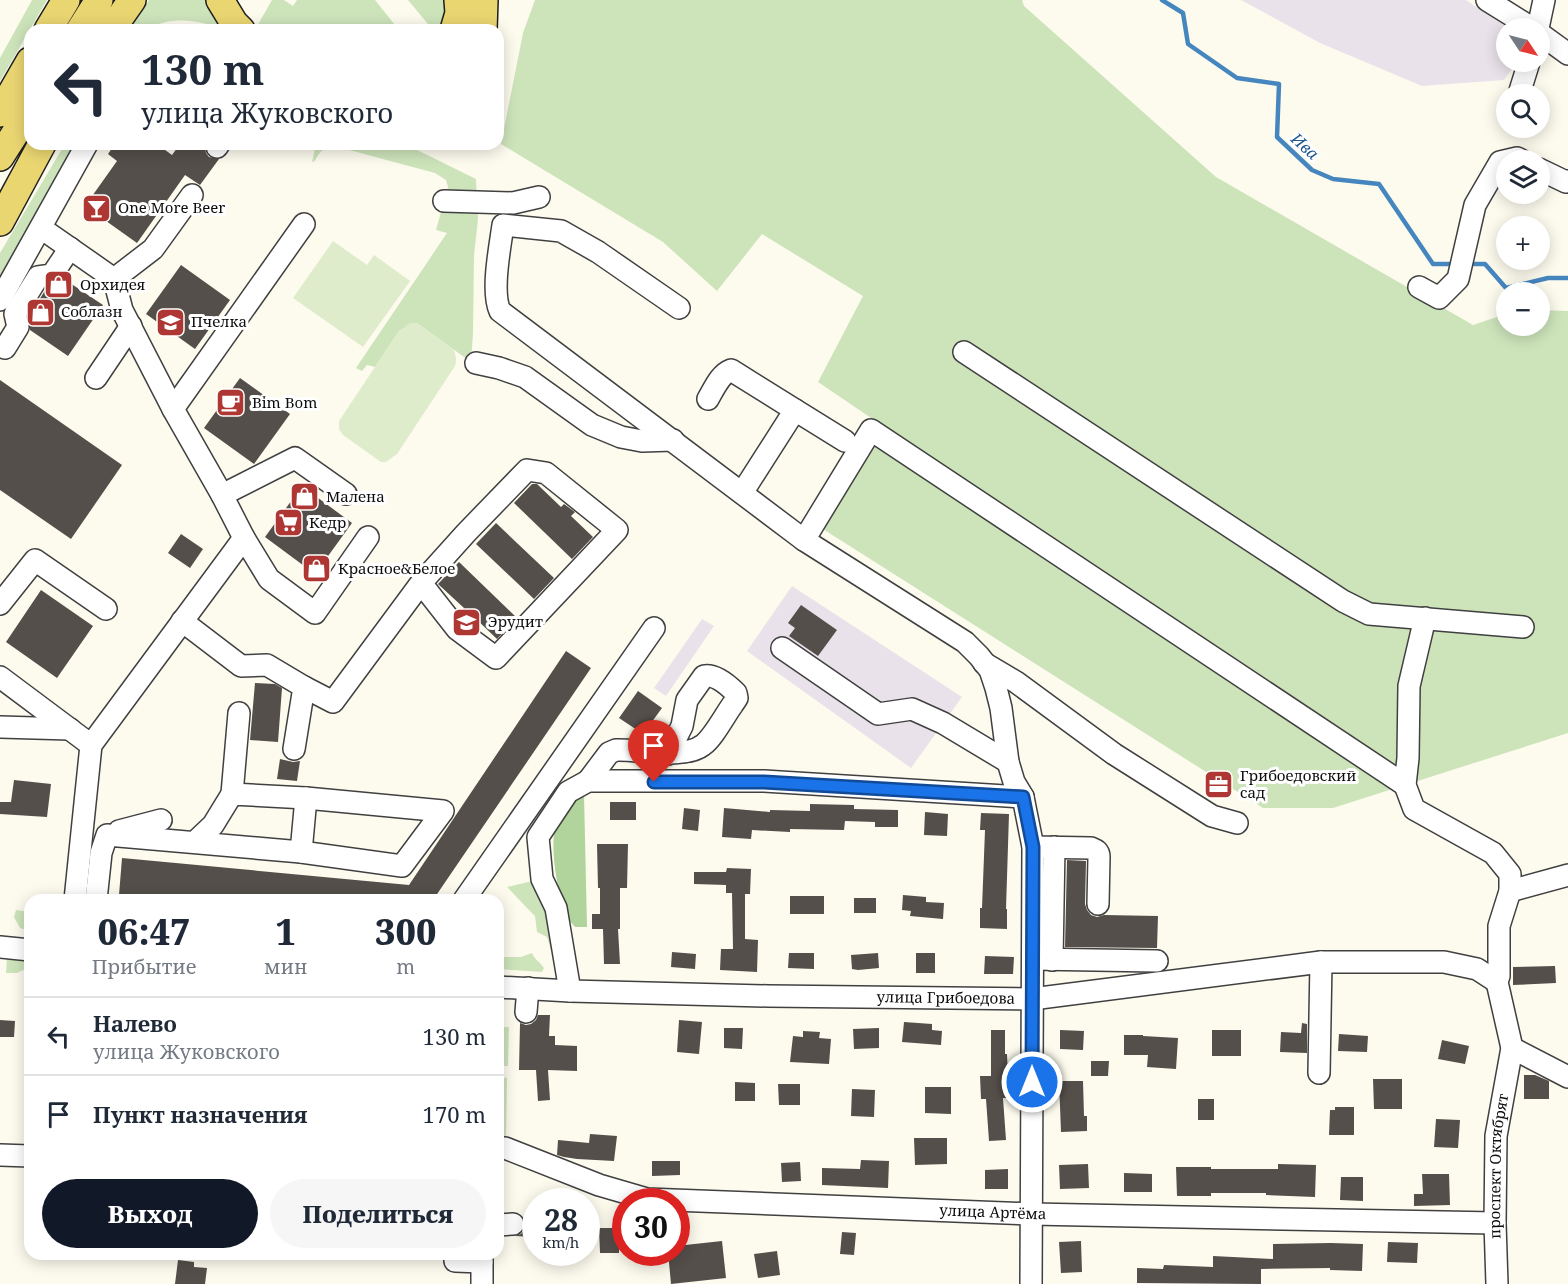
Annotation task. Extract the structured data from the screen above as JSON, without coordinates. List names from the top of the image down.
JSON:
{
  "streets": {
    "street": ["улица Грибоедова", "проспект Октябрят", "улица Артёма"]
  },
  "crossings": [
    ["проспект Октябрят", "улица Артёма"]
  ],
  "water": ["Ива"],
  "places": {
    "bar": ["One More Beer"],
    "shop": [
      "Орхидея",
      "Соблазн",
      "Малена",
      "Красное&Белое"
    ],
    "school or university": ["Пчелка", "Эрудит"],
    "cafe": ["Bim Bom"],
    "supermarket": ["Кедр"],
    "office": ["Грибоедовский сад"]
  },
  "north": "bottom right",
  "page": {
    "map_buttons": ["+", "−"],
    "turn": ["130 m", "улица Жуковского"],
    "eta": [
      "06:47",
      "Прибытие",
      "1",
      "мин",
      "300",
      "m"
    ],
    "list": [
      {
        "name": "Налево",
        "note": "улица Жуковского",
        "value": "130 m"
      },
      {
        "name": "Пункт назначения",
        "value": "170 m"
      }
    ],
    "buttons": ["Выход", "Поделиться"],
    "speed": "28 km/h",
    "limit": "30"
  }
}
